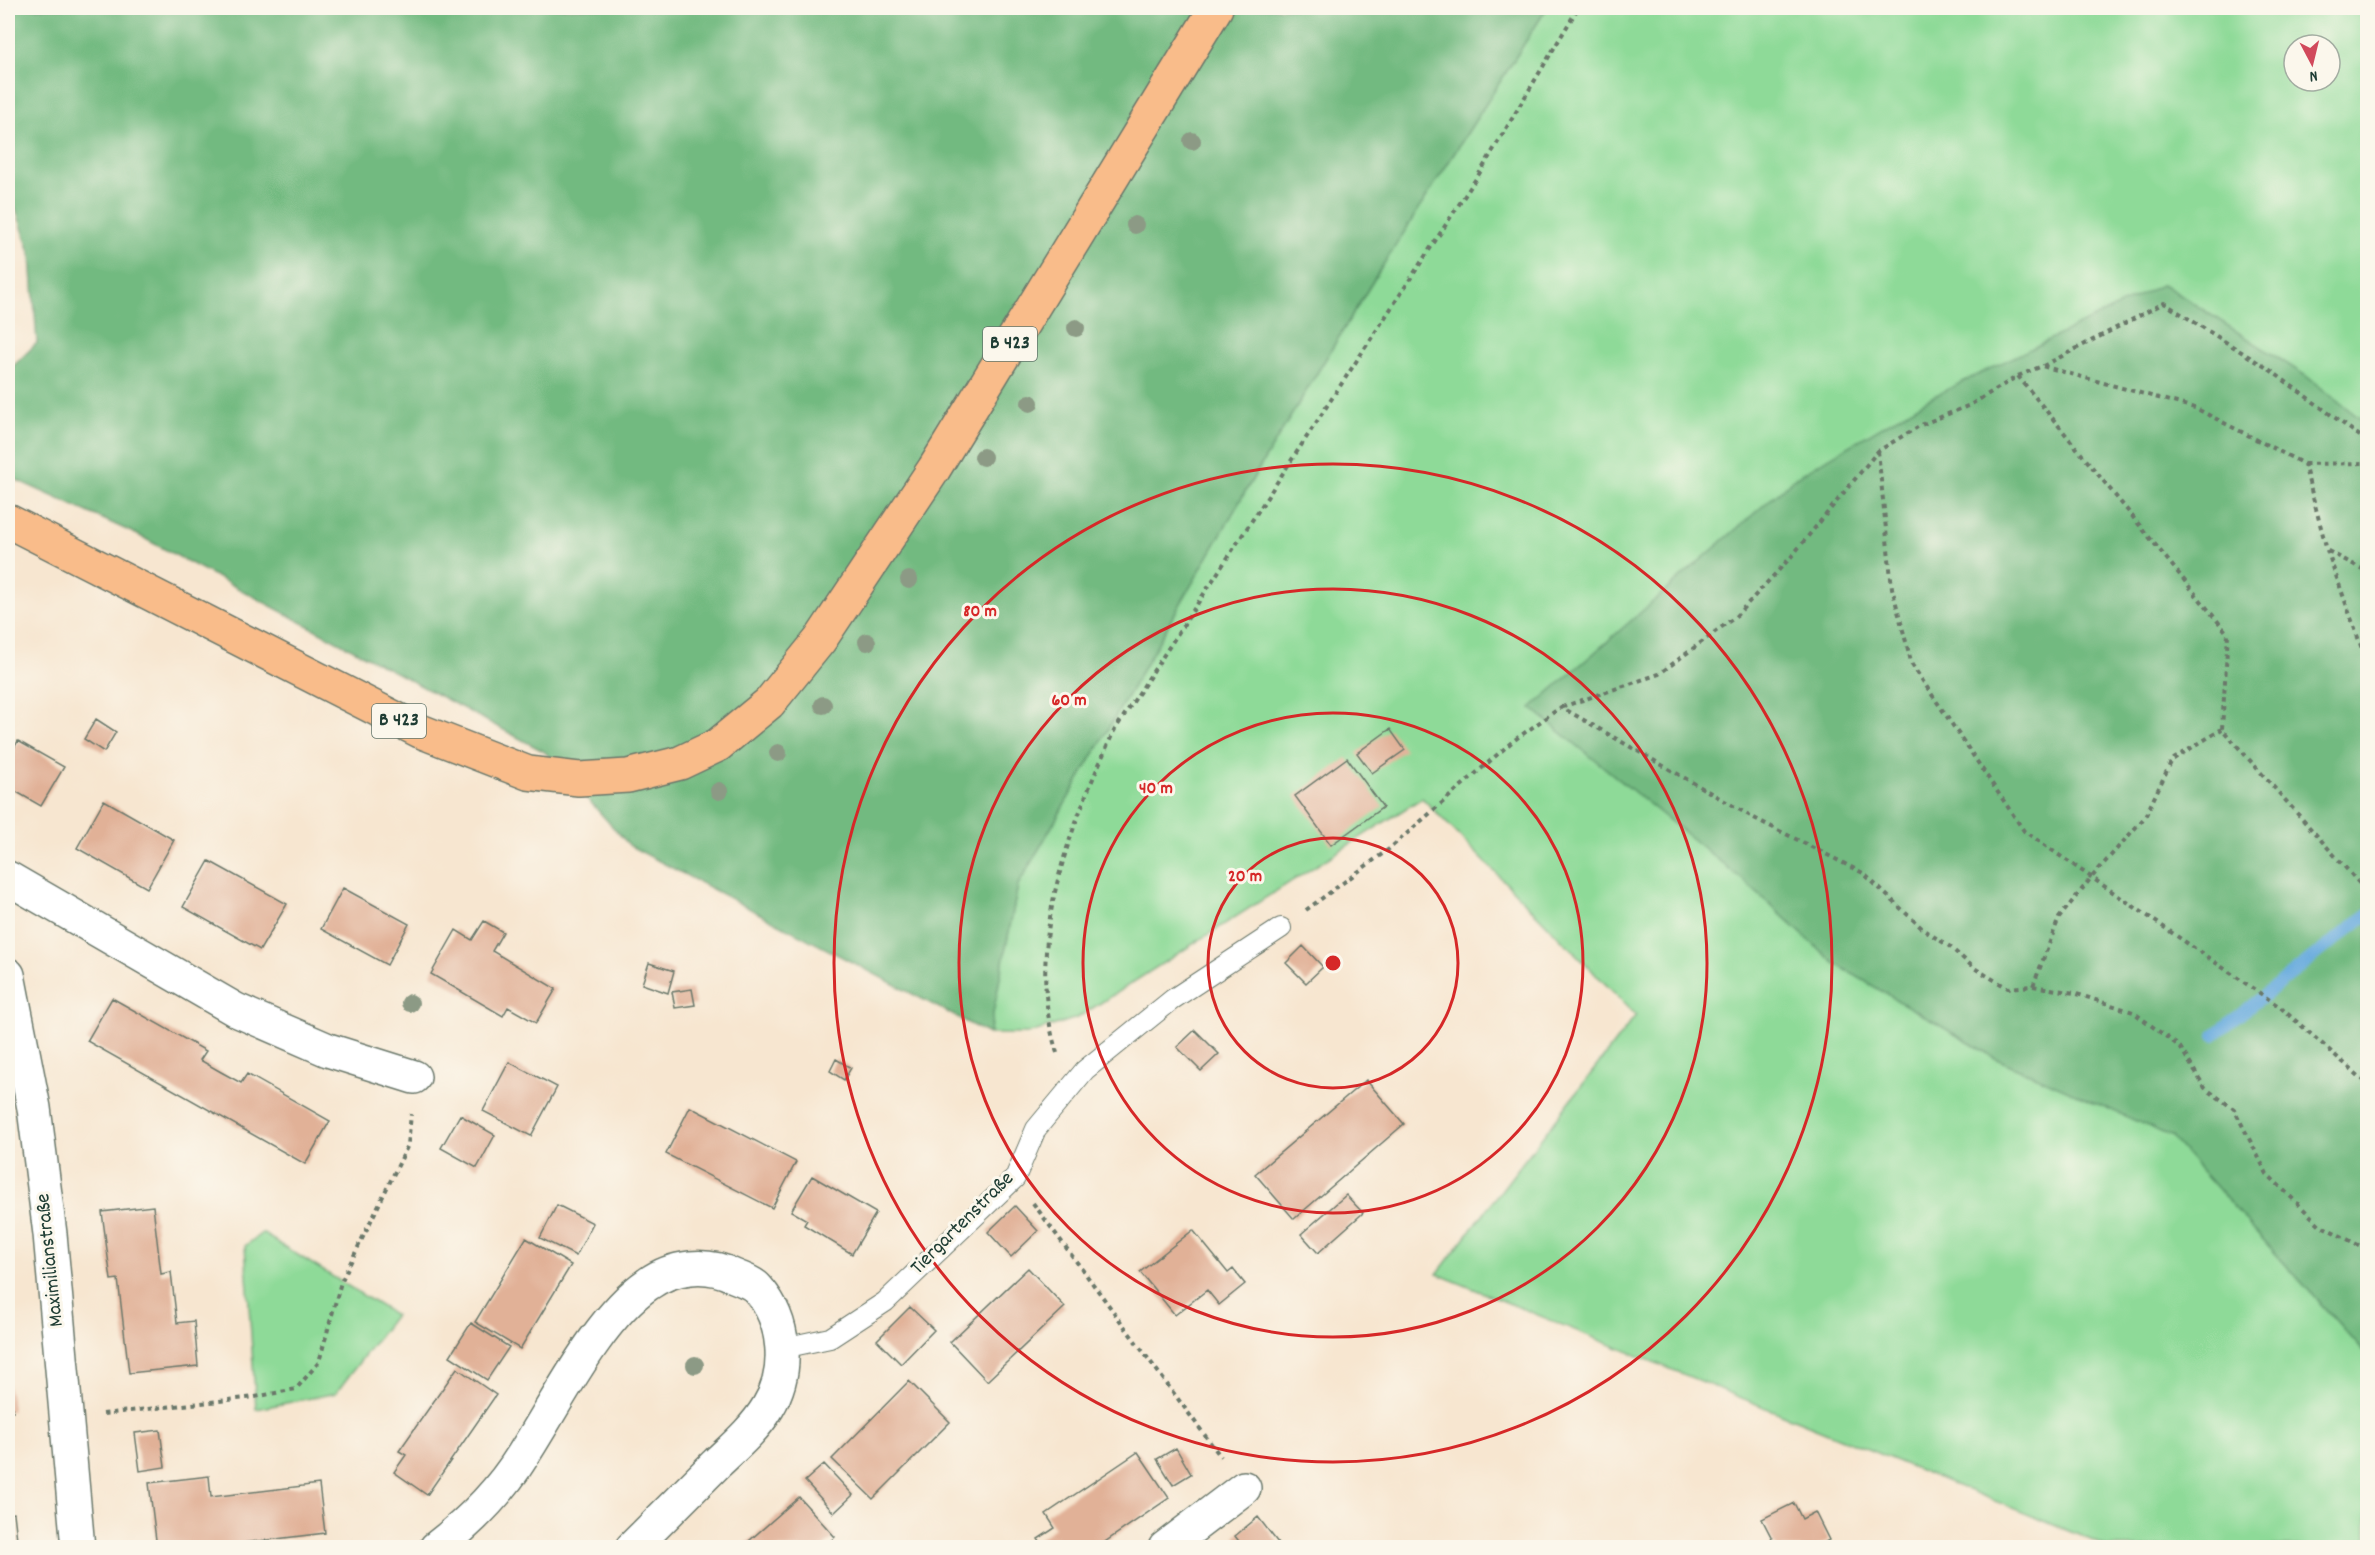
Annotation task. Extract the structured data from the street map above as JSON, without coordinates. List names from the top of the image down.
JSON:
{
  "streets": {
    "main road": ["B 423"],
    "street": ["Maximilianstraße"],
    "lane": ["Tiergartenstraße"]
  },
  "north": "bottom",
  "rings": [
    "80 m",
    "60 m",
    "40 m",
    "20 m"
  ]
}
